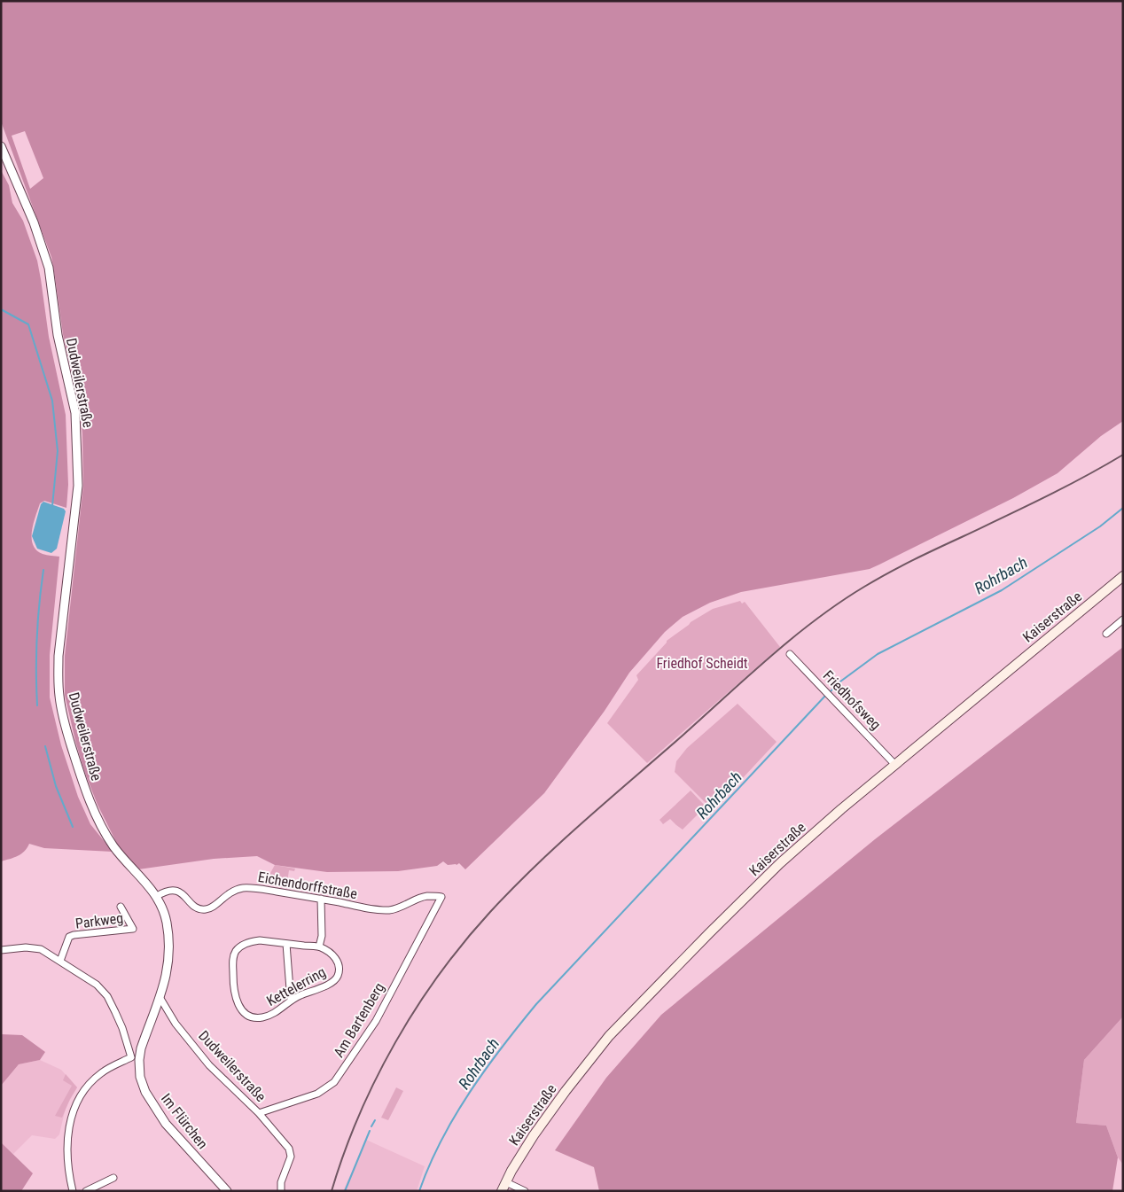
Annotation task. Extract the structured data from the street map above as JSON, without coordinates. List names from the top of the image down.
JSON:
{
  "streets": {
    "main road": ["Kaiserstraße"],
    "street": [
      "Dudweilerstraße",
      "Friedhofsweg",
      "Eichendorffstraße",
      "Parkweg",
      "Kettelerring",
      "Am Bartenberg",
      "Im Flürchen"
    ]
  },
  "crossings": [
    ["Dudweilerstraße", "Eichendorffstraße"],
    ["Dudweilerstraße", "Am Bartenberg"],
    ["Dudweilerstraße", "Im Flürchen"],
    ["Kaiserstraße", "Friedhofsweg"],
    ["Eichendorffstraße", "Kettelerring"],
    ["Eichendorffstraße", "Am Bartenberg"],
    ["Parkweg", "Im Flürchen"]
  ],
  "water": ["Rohrbach"],
  "parks": ["Friedhof Scheidt"]
}
